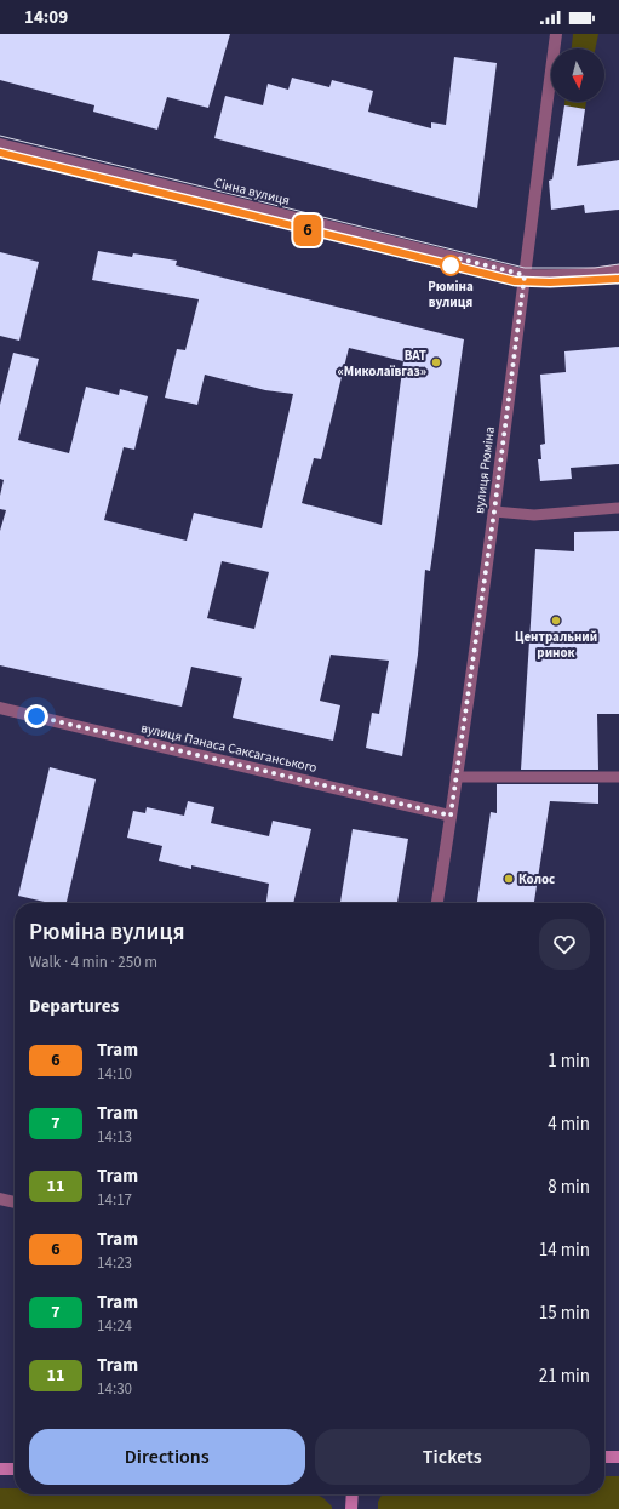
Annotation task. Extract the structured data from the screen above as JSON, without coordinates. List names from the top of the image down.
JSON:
{
  "streets": {
    "street": ["Сінна вулиця", "вулиця Рюміна", "вулиця Панаса Саксаганського"]
  },
  "crossings": [
    ["Сінна вулиця", "вулиця Рюміна"],
    ["вулиця Рюміна", "вулиця Панаса Саксаганського"]
  ],
  "places": [
    "Рюміна вулиця",
    "ВАТ «Миколаївгаз»",
    "Центральний ринок",
    "Колос"
  ],
  "lines": ["tram line 6"],
  "north": "bottom",
  "page": {
    "status": "14:09",
    "on_map": "6",
    "heading": [
      ["Рюміна вулиця", "Walk · 4 min · 250 m"],
      "Departures"
    ],
    "list": [
      {
        "mark": "6",
        "name": "Tram",
        "note": "14:10",
        "value": "1 min"
      },
      {
        "mark": "7",
        "name": "Tram",
        "note": "14:13",
        "value": "4 min"
      },
      {
        "mark": "11",
        "name": "Tram",
        "note": "14:17",
        "value": "8 min"
      },
      {
        "mark": "6",
        "name": "Tram",
        "note": "14:23",
        "value": "14 min"
      },
      {
        "mark": "7",
        "name": "Tram",
        "note": "14:24",
        "value": "15 min"
      },
      {
        "mark": "11",
        "name": "Tram",
        "note": "14:30",
        "value": "21 min"
      }
    ],
    "buttons": ["Directions", "Tickets"]
  }
}
